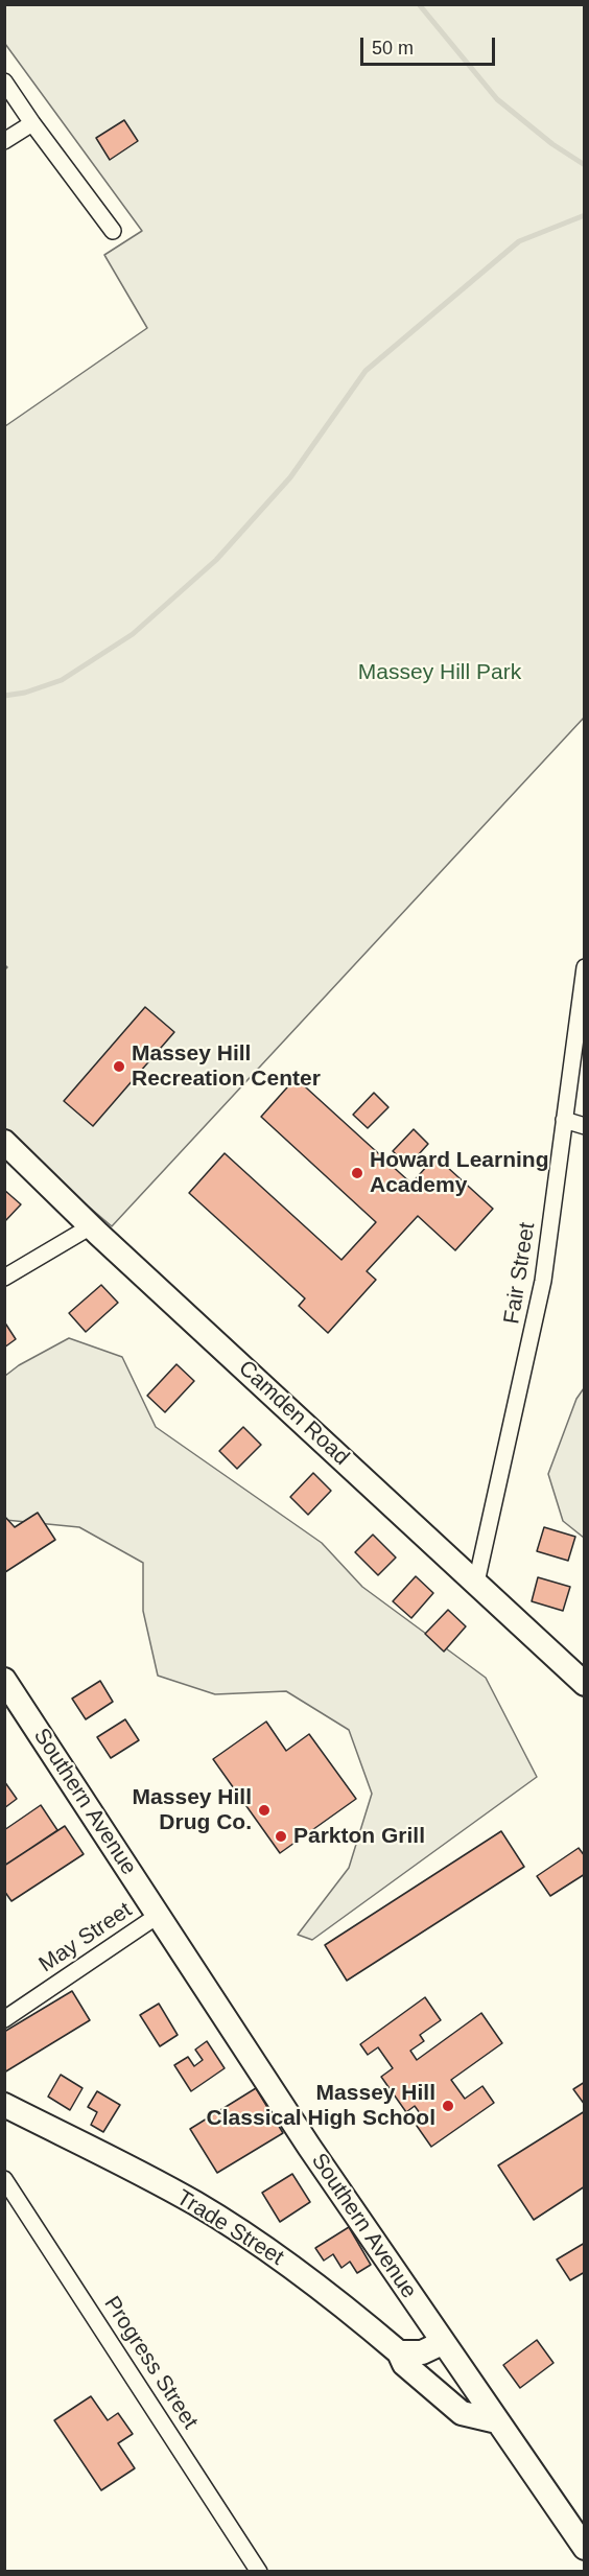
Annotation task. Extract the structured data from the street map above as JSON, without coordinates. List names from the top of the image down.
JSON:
{
  "streets": {
    "street": [
      "Fair Street",
      "Camden Road",
      "Southern Avenue",
      "May Street",
      "Trade Street",
      "Progress Street"
    ]
  },
  "crossings": [
    ["Fair Street", "Camden Road"],
    ["Southern Avenue", "May Street"],
    ["Southern Avenue", "Trade Street"]
  ],
  "parks": ["Massey Hill Park"],
  "places": [
    "Massey Hill Recreation Center",
    "Howard Learning Academy",
    "Massey Hill Drug Co.",
    "Parkton Grill",
    "Massey Hill Classical High School"
  ],
  "scale_bar": "50 m"
}
